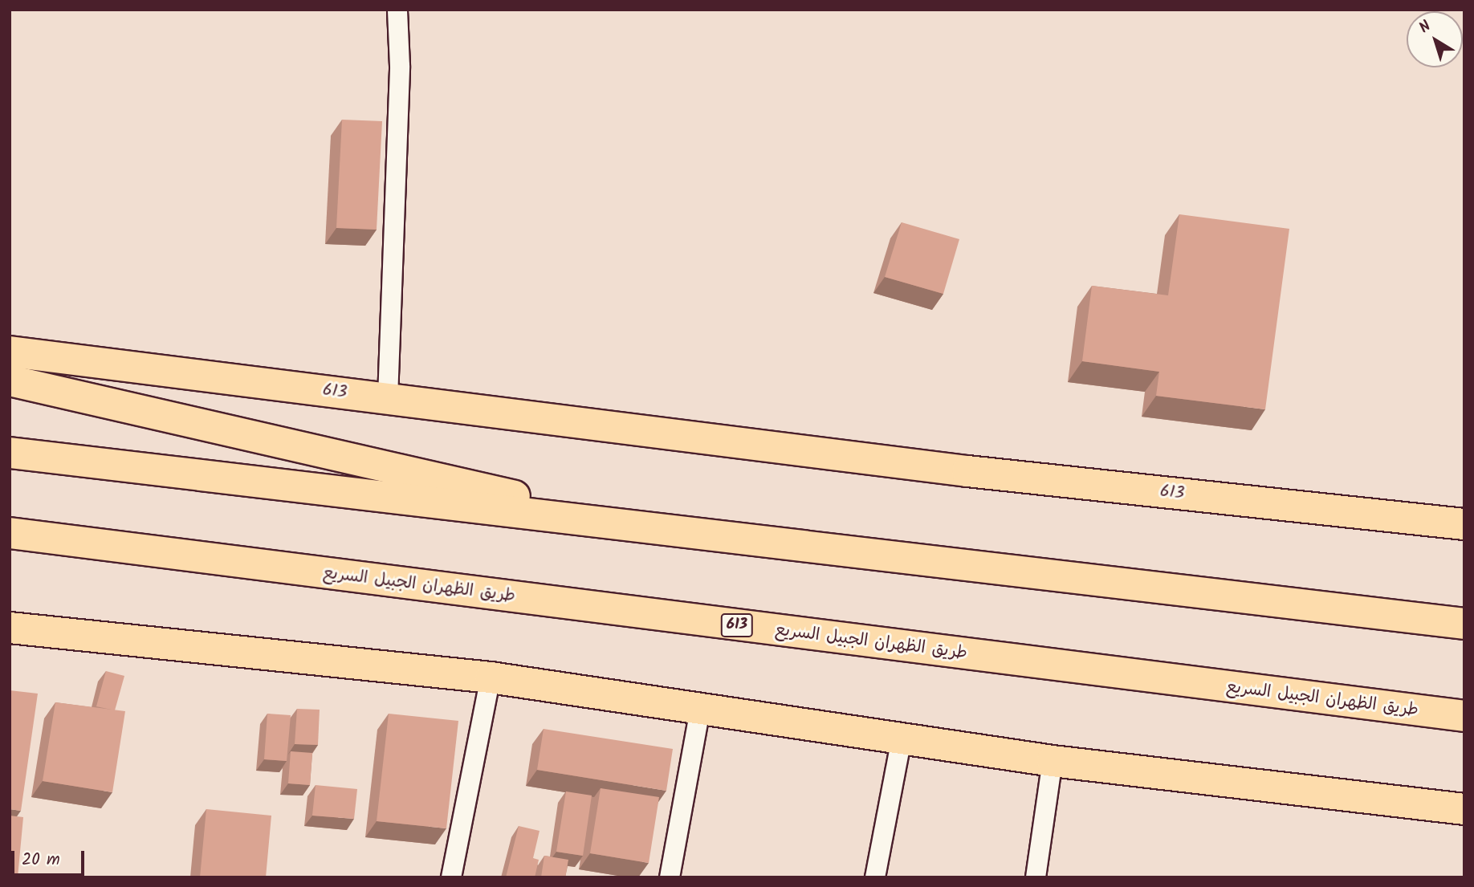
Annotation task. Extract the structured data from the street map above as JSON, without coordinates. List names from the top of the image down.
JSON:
{
  "streets": {
    "main road": ["613", "طريق الظهران الجبيل السريع"]
  },
  "scale_bar": "20 m",
  "north": "top left"
}
